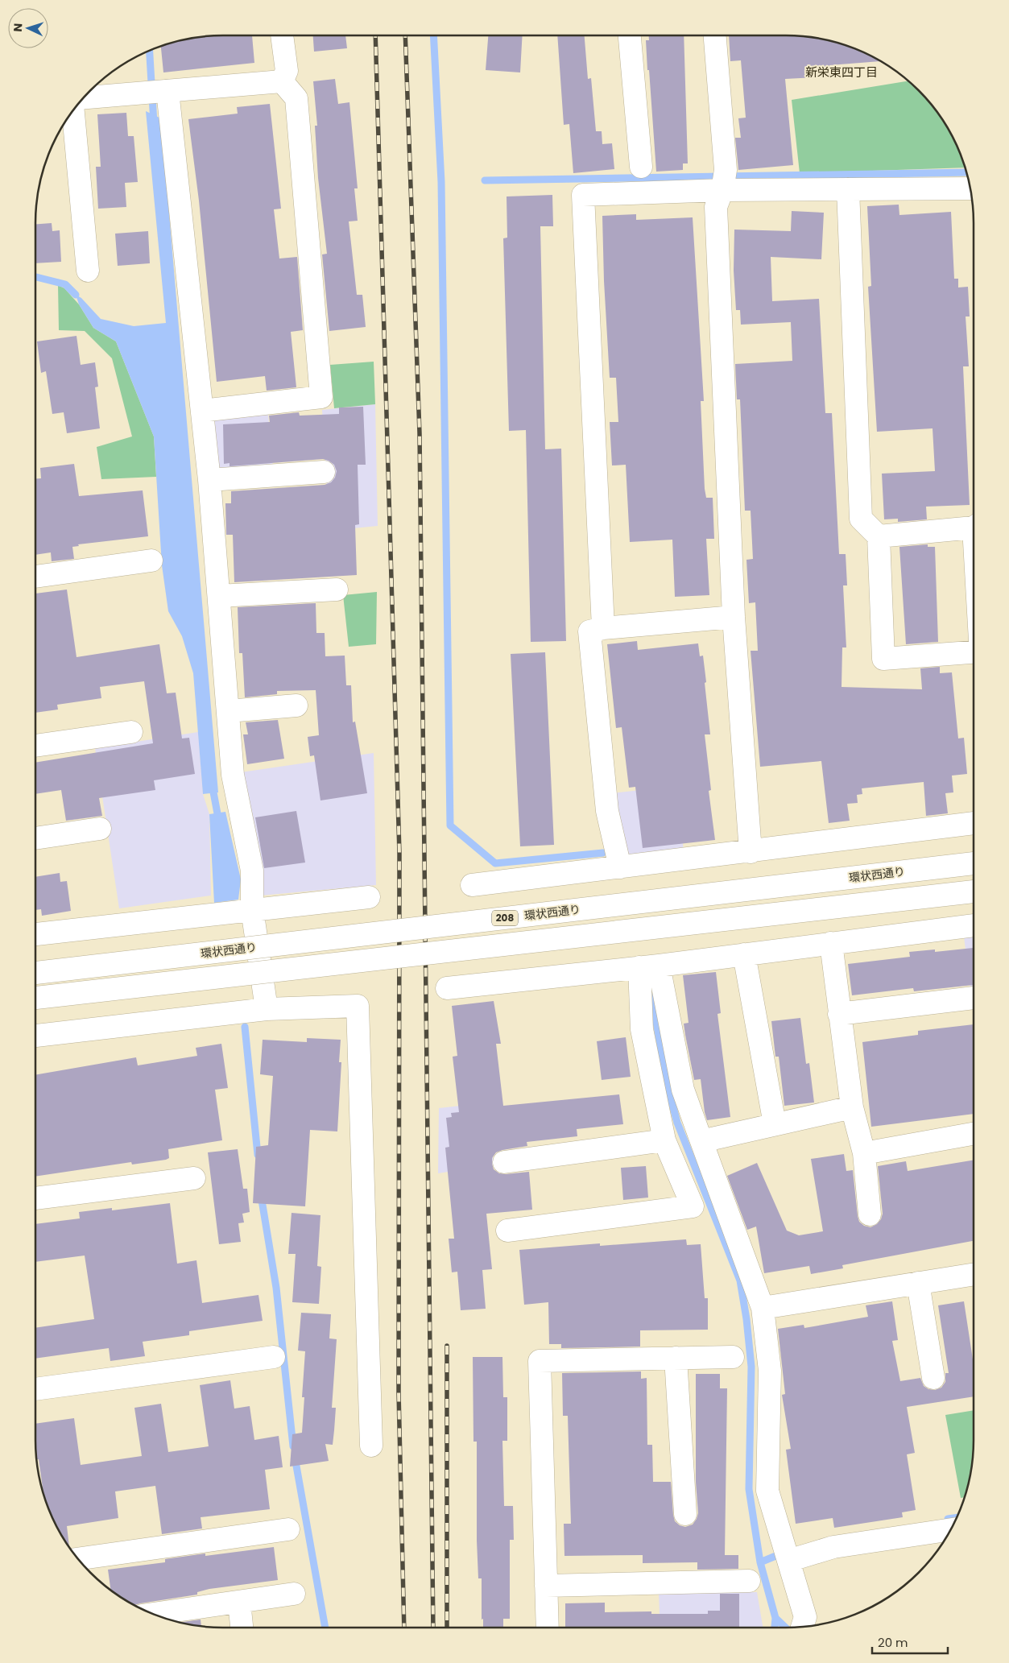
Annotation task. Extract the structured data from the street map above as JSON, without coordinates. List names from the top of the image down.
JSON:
{
  "streets": {
    "main road": ["環状西通り", "208"]
  },
  "districts": ["新栄東四丁目"],
  "scale_bar": "20 m",
  "north": "left"
}
